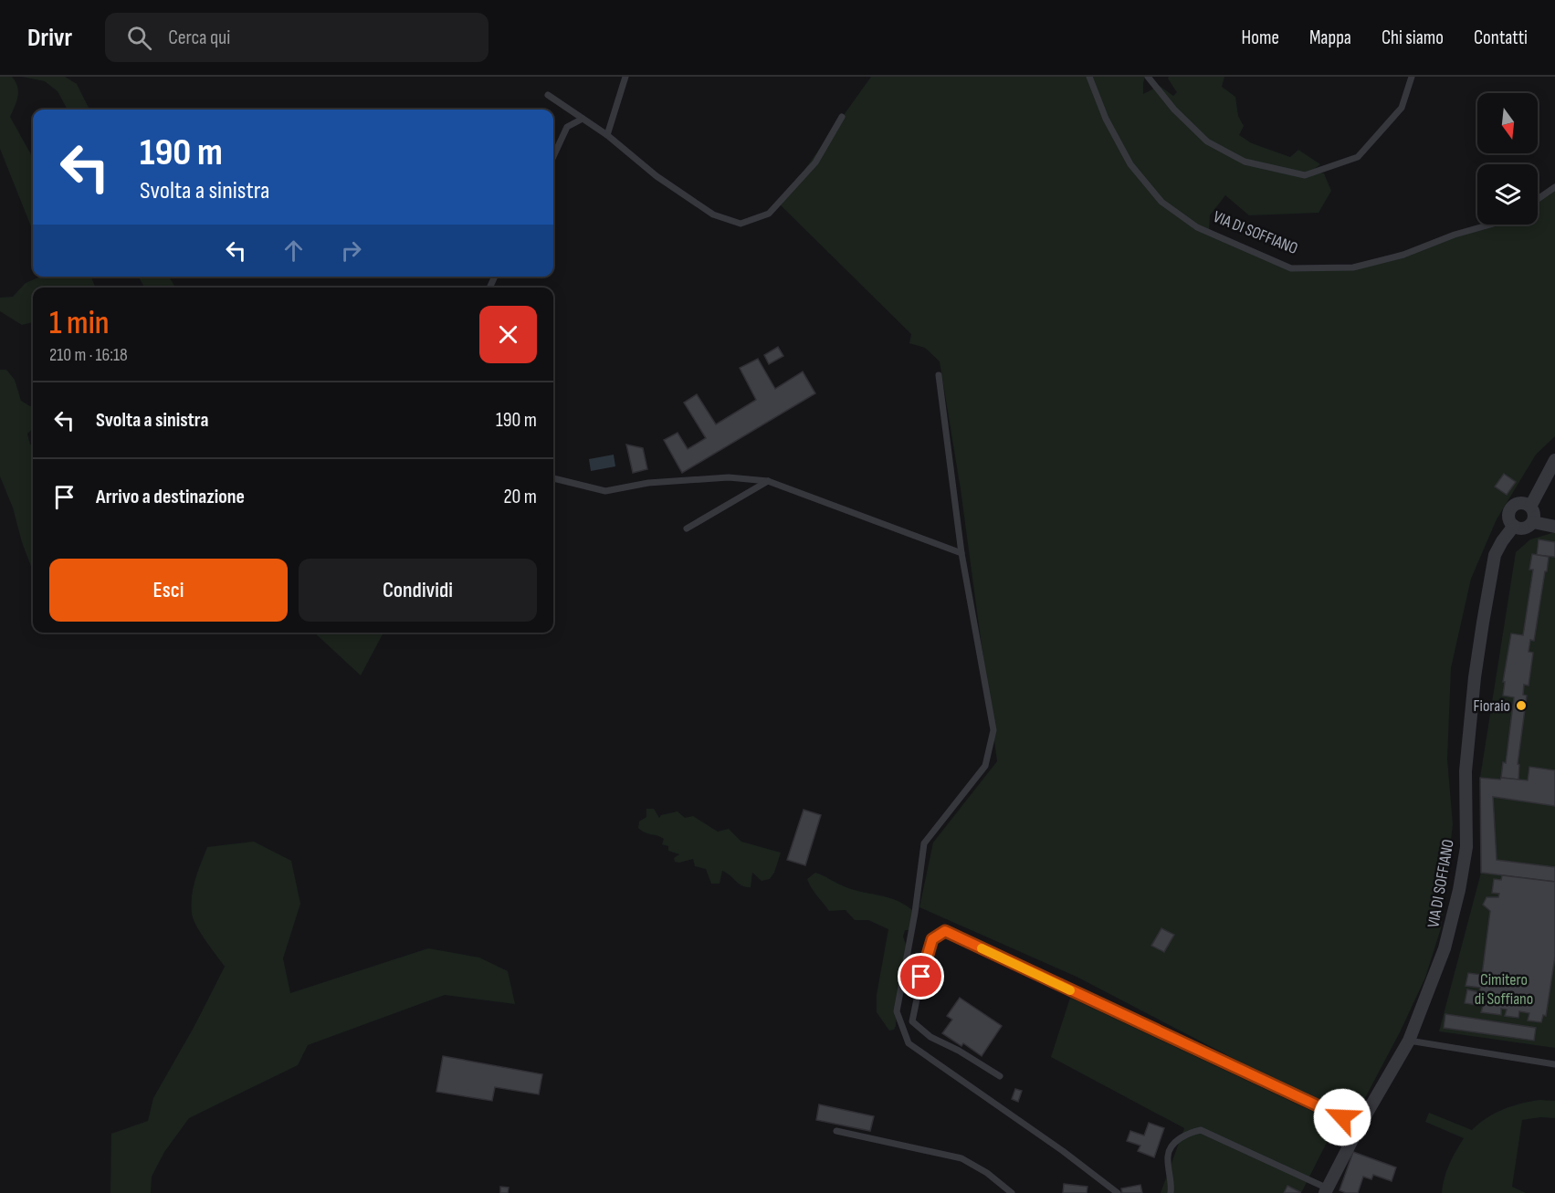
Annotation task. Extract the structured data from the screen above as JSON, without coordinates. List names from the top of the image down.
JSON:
{
  "streets": {
    "street": ["VIA DI SOFFIANO"]
  },
  "parks": ["Cimitero di Soffiano"],
  "places": ["Fioraio"],
  "north": "bottom",
  "page": {
    "header": "Drivr",
    "search": "Cerca qui",
    "nav": [
      "Home",
      "Mappa",
      "Chi siamo",
      "Contatti"
    ],
    "turn": ["190 m", "Svolta a sinistra"],
    "heading": ["1 min", "210 m · 16:18"],
    "list": [
      {
        "name": "Svolta a sinistra",
        "value": "190 m"
      },
      {
        "name": "Arrivo a destinazione",
        "value": "20 m"
      }
    ],
    "buttons": ["Esci", "Condividi"]
  }
}
